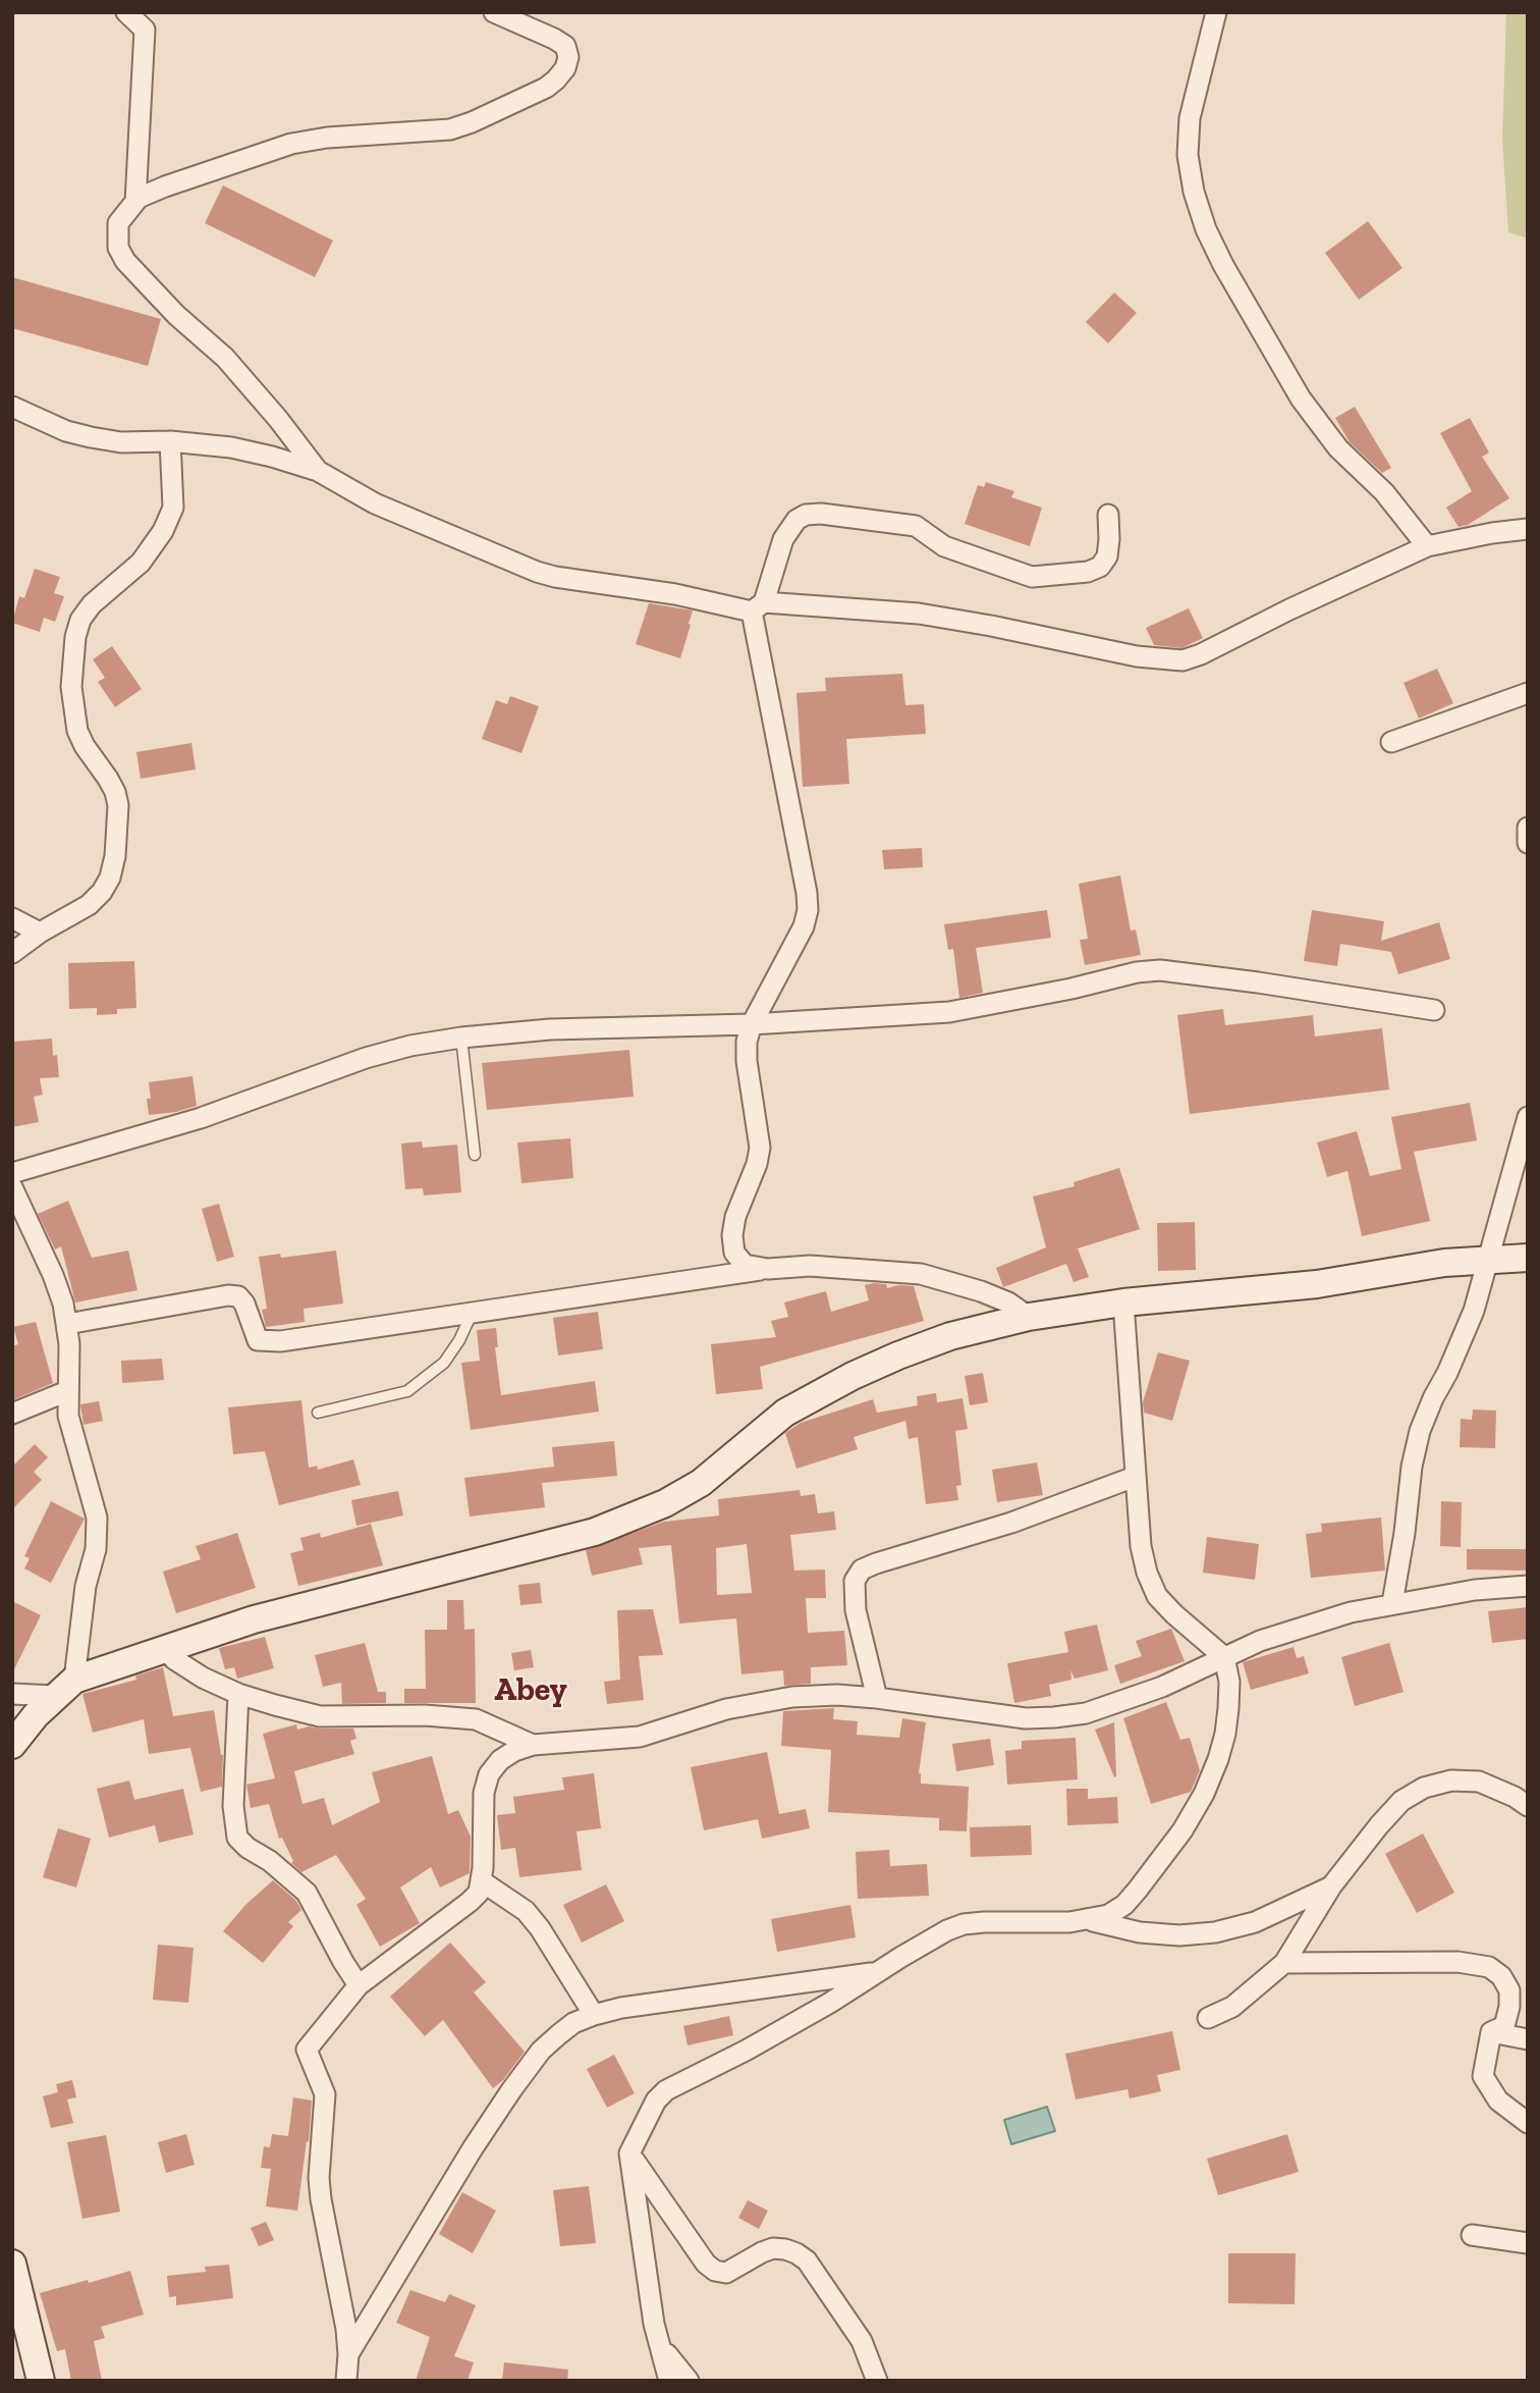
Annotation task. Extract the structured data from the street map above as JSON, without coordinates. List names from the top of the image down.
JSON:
{
  "districts": ["Abey"]
}
